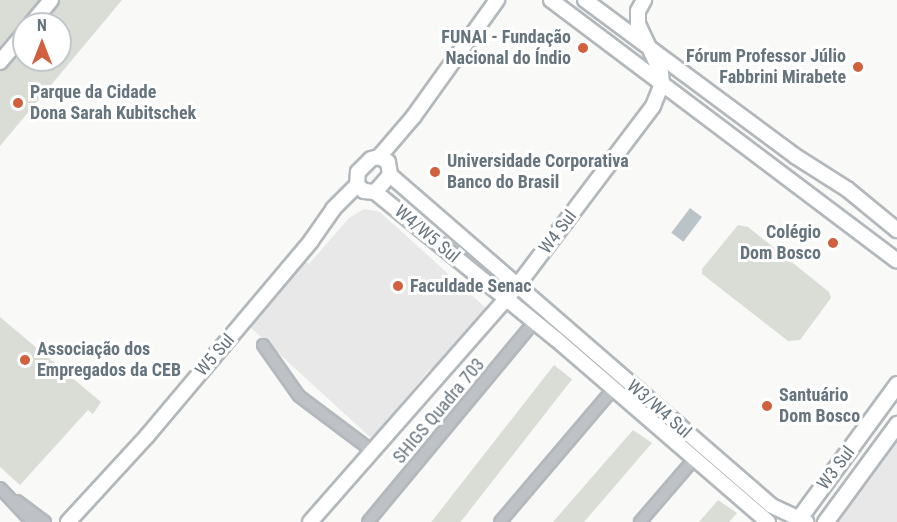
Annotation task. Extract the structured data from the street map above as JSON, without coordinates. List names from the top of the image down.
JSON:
{
  "streets": {
    "main road": [
      "W4 Sul",
      "W4/W5 Sul",
      "W5 Sul",
      "W3/W4 Sul",
      "W3 Sul"
    ],
    "street": ["SHIGS Quadra 703"]
  },
  "crossings": [
    ["W4 Sul", "W4/W5 Sul"],
    ["W4 Sul", "W3/W4 Sul"],
    ["W4/W5 Sul", "W5 Sul"],
    ["W4/W5 Sul", "W3/W4 Sul"],
    ["W3/W4 Sul", "SHIGS Quadra 703"],
    ["W3/W4 Sul", "W3 Sul"]
  ],
  "places": [
    "FUNAI - Fundação Nacional do Índio",
    "Fórum Professor Júlio Fabbrini Mirabete",
    "Parque da Cidade Dona Sarah Kubitschek",
    "Universidade Corporativa Banco do Brasil",
    "Colégio Dom Bosco",
    "Faculdade Senac",
    "Associação dos Empregados da CEB",
    "Santuário Dom Bosco"
  ],
  "north": "top"
}
